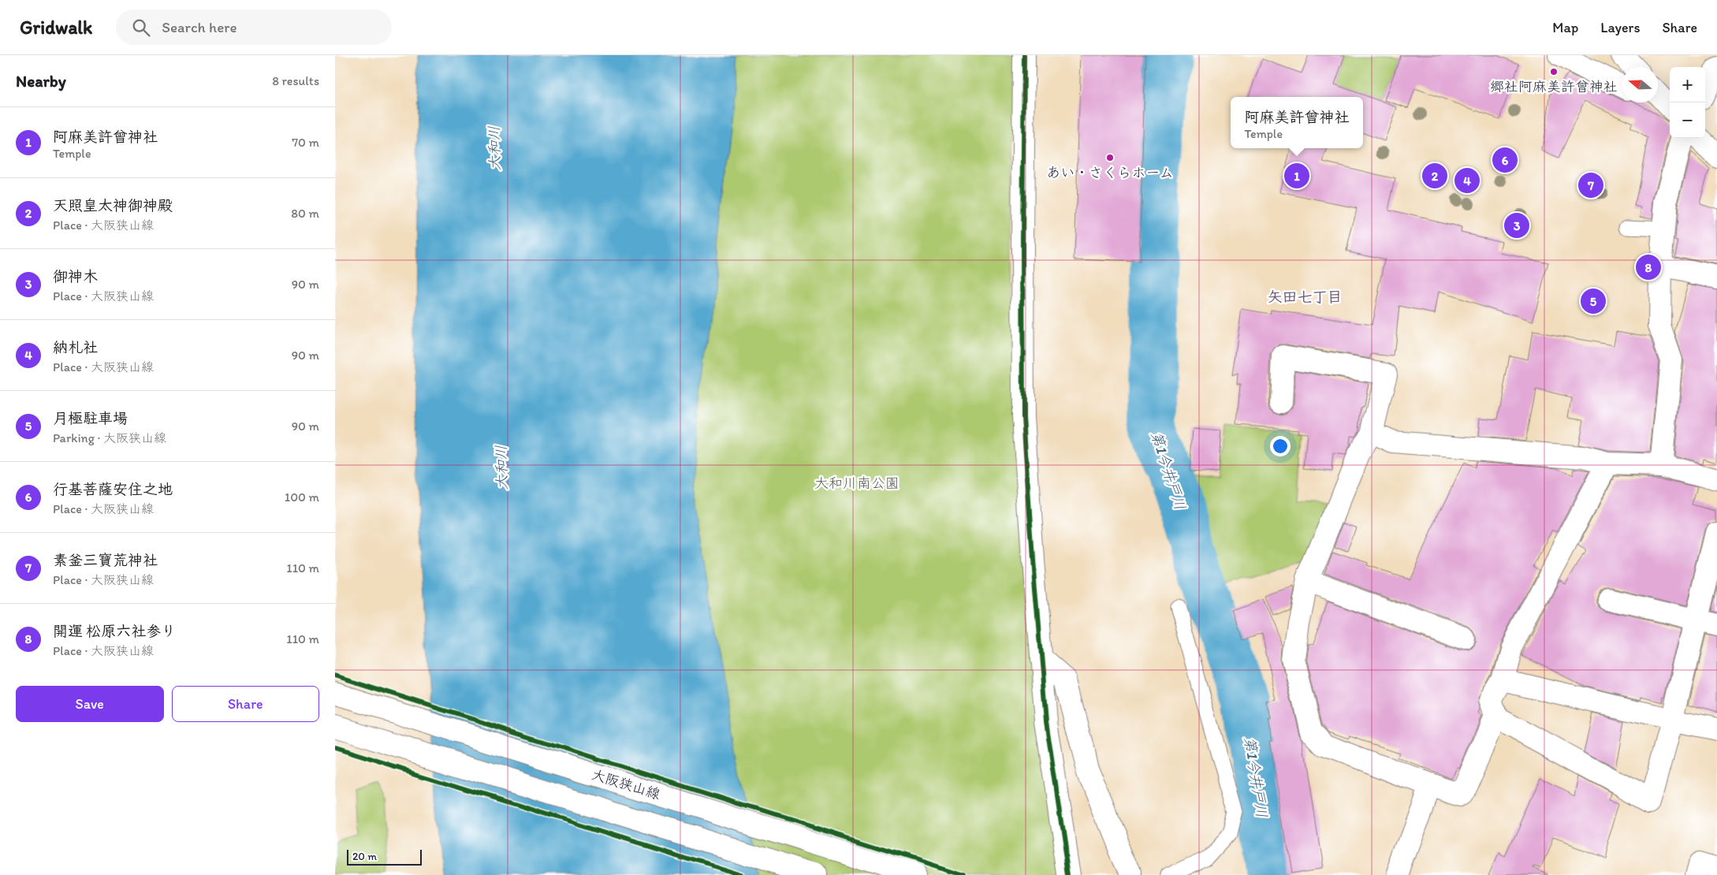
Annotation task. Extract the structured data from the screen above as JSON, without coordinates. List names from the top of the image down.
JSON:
{
  "streets": {
    "street": ["大阪狭山線"]
  },
  "districts": ["矢田七丁目"],
  "water": ["大和川", "第1今井戸川"],
  "parks": ["大和川南公園"],
  "places": ["郷社阿麻美許曾神社", "あい・さくらホーム"],
  "scale_bar": "20 m",
  "north": "left",
  "page": {
    "header": "Gridwalk",
    "search": "Search here",
    "nav": ["Map", "Layers", "Share"],
    "heading": ["Nearby", "8 results"],
    "map_buttons": ["+", "−"],
    "popup": ["阿麻美許曾神社", "Temple"],
    "list": [
      {
        "mark": "1",
        "name": "阿麻美許曾神社",
        "note": "Temple",
        "value": "70 m"
      },
      {
        "mark": "2",
        "name": "天照皇太神御神殿",
        "note": "Place · 大阪狭山線",
        "value": "80 m"
      },
      {
        "mark": "3",
        "name": "御神木",
        "note": "Place · 大阪狭山線",
        "value": "90 m"
      },
      {
        "mark": "4",
        "name": "納札社",
        "note": "Place · 大阪狭山線",
        "value": "90 m"
      },
      {
        "mark": "5",
        "name": "月極駐車場",
        "note": "Parking · 大阪狭山線",
        "value": "90 m"
      },
      {
        "mark": "6",
        "name": "行基菩薩安住之地",
        "note": "Place · 大阪狭山線",
        "value": "100 m"
      },
      {
        "mark": "7",
        "name": "素釜三寶荒神社",
        "note": "Place · 大阪狭山線",
        "value": "110 m"
      },
      {
        "mark": "8",
        "name": "開運 松原六社参り",
        "note": "Place · 大阪狭山線",
        "value": "110 m"
      }
    ],
    "pins": [
      "6",
      "1",
      "2",
      "4",
      "7",
      "3",
      "8",
      "5"
    ],
    "buttons": ["Save", "Share"],
    "scale": "20 m"
  }
}
